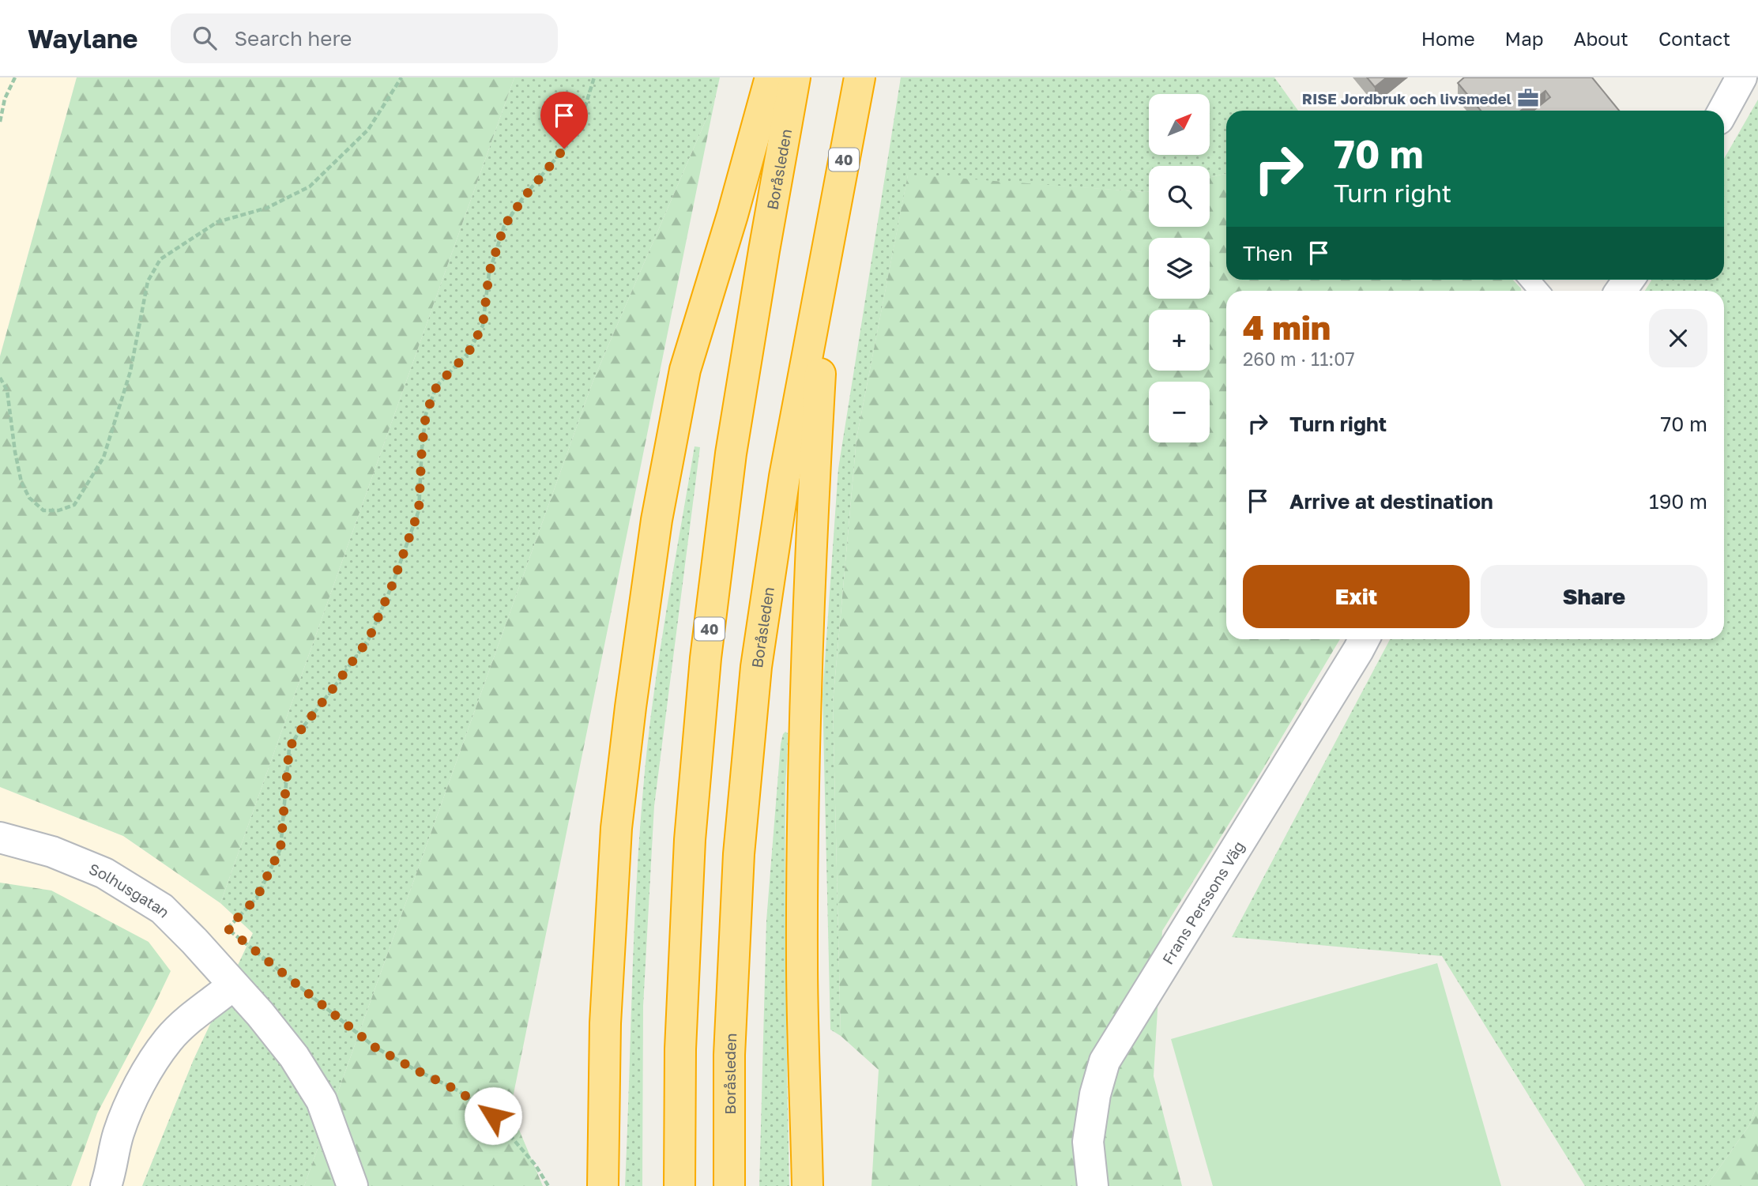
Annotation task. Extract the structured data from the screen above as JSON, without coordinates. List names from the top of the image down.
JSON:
{
  "streets": {
    "highway": ["40", "Boråsleden"],
    "street": ["Solhusgatan", "Frans Perssons Väg"]
  },
  "places": {
    "office": ["RISE Jordbruk och livsmedel"]
  },
  "north": "top right",
  "page": {
    "header": "Waylane",
    "search": "Search here",
    "nav": [
      "Home",
      "Map",
      "About",
      "Contact"
    ],
    "map_buttons": ["+", "−"],
    "turn": ["70 m", "Turn right"],
    "then": "Then",
    "heading": ["4 min", "260 m · 11:07"],
    "list": [
      {
        "name": "Turn right",
        "value": "70 m"
      },
      {
        "name": "Arrive at destination",
        "value": "190 m"
      }
    ],
    "buttons": ["Exit", "Share"]
  }
}
